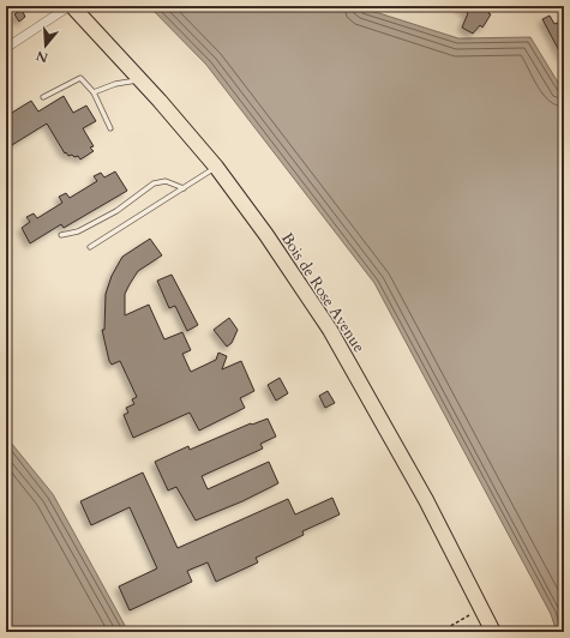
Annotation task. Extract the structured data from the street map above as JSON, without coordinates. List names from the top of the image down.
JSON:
{
  "streets": {
    "main road": ["Bois de Rose Avenue"]
  },
  "north": "bottom"
}
